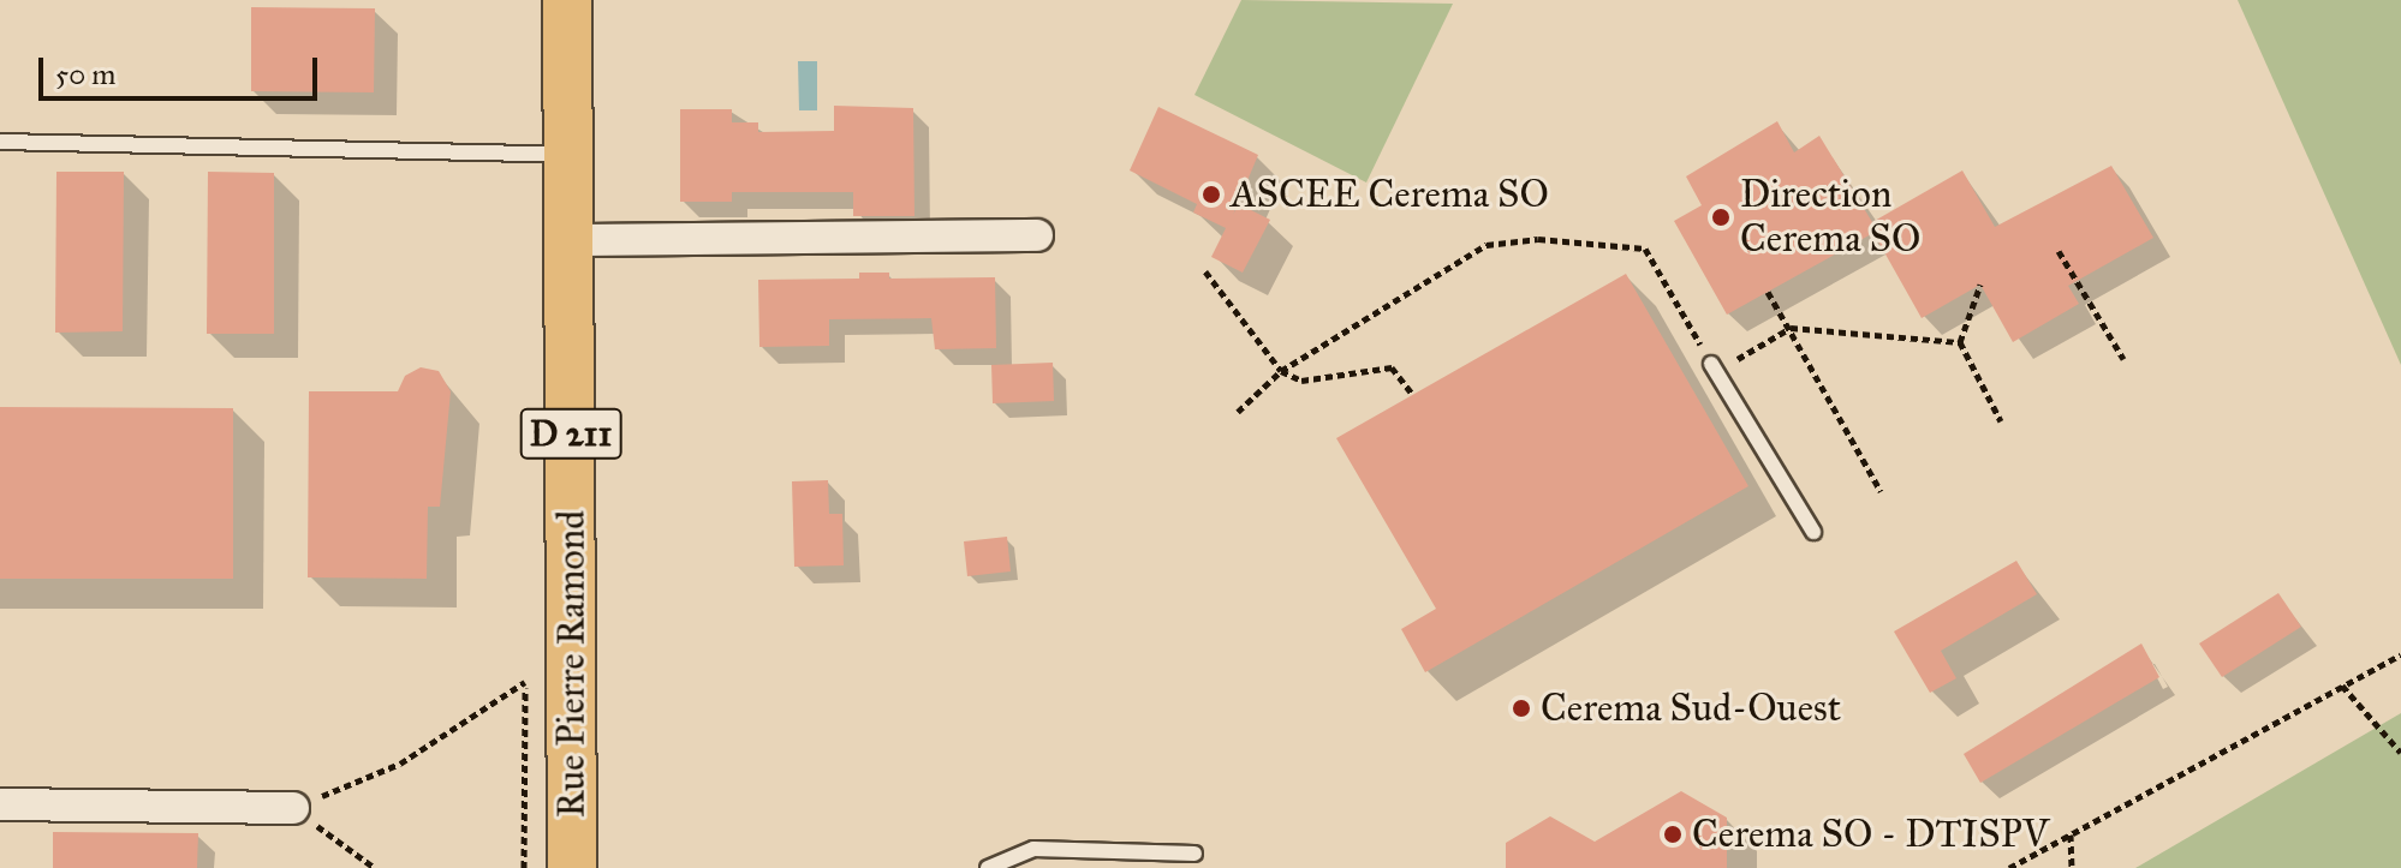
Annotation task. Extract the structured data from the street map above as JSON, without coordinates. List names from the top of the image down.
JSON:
{
  "streets": {
    "main road": ["D 211", "Rue Pierre Ramond"]
  },
  "places": [
    "ASCEE Cerema SO",
    "Direction Cerema SO",
    "Cerema Sud-Ouest",
    "Cerema SO - DTISPV"
  ],
  "scale_bar": "50 m"
}
